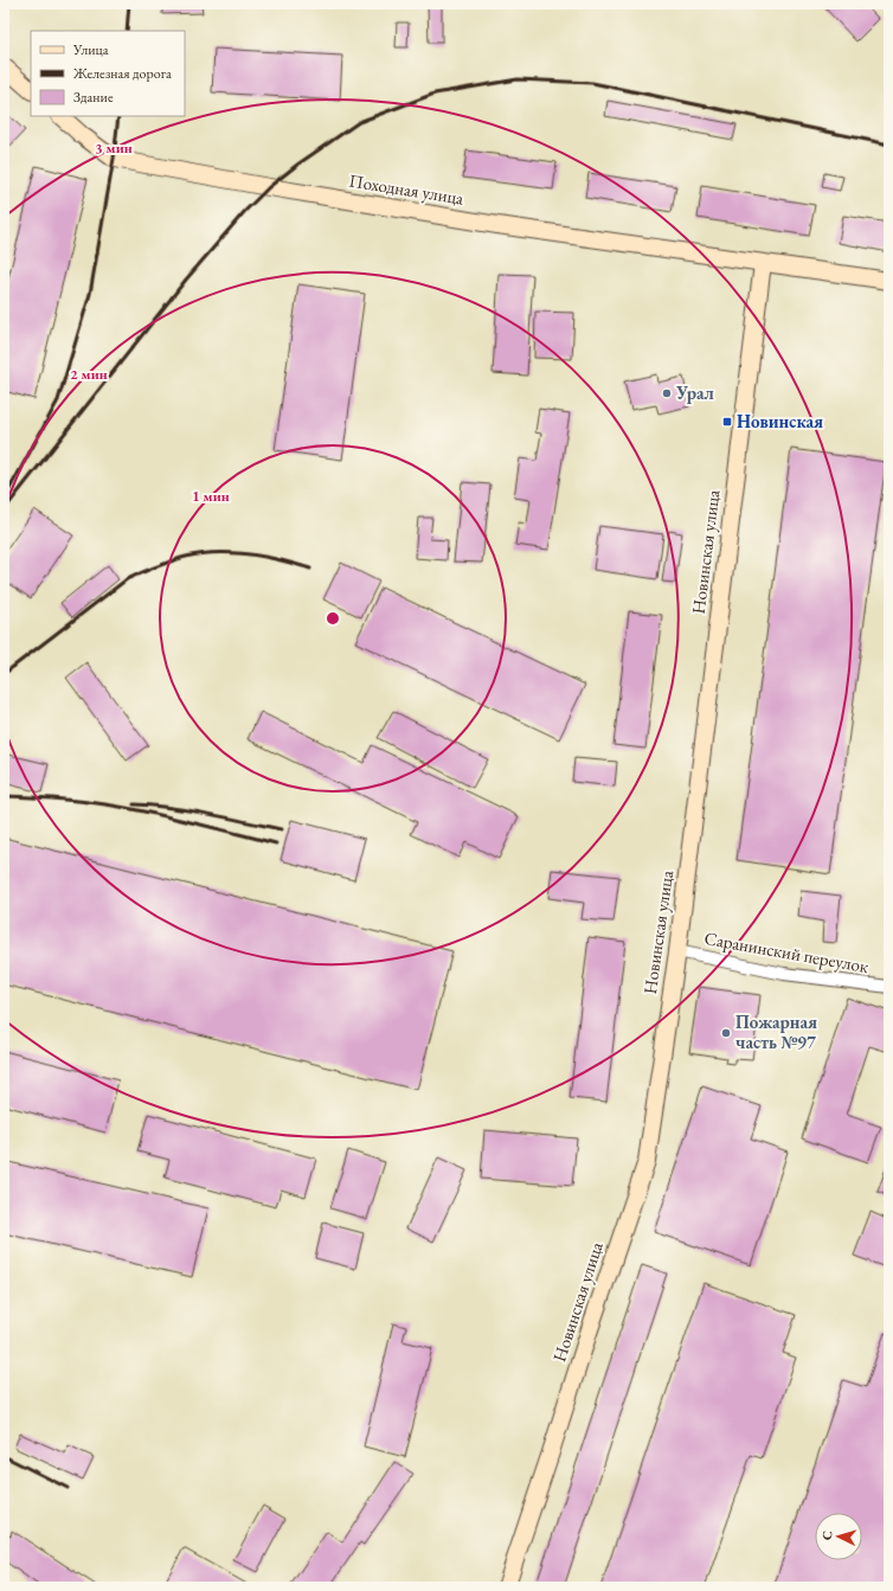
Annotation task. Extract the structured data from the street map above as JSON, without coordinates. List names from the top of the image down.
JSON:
{
  "streets": {
    "main road": ["Походная улица", "Новинская улица"],
    "street": ["Саранинский переулок"]
  },
  "crossings": [
    ["Походная улица", "Новинская улица"],
    ["Новинская улица", "Саранинский переулок"]
  ],
  "places": {
    "other": ["Урал", "Пожарная часть №97"],
    "transit": ["Новинская"]
  },
  "legend": ["Улица", "Железная дорога", "Здание"],
  "north": "left",
  "rings": ["3 мин", "2 мин", "1 мин"]
}
